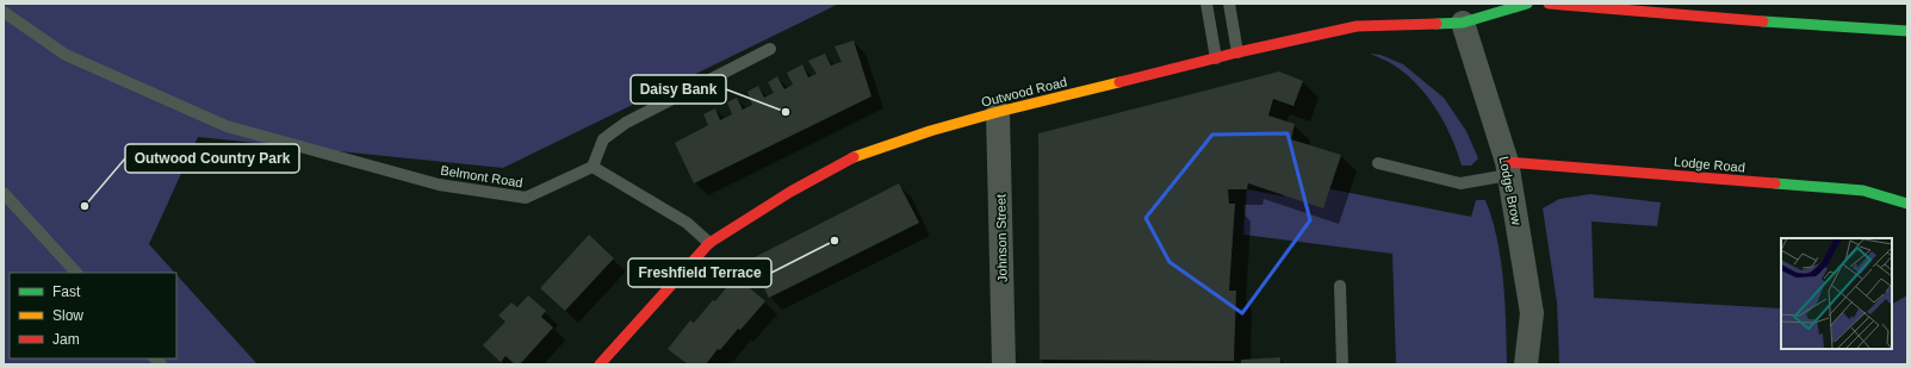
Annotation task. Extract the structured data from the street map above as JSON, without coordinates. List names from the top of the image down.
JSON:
{
  "streets": {
    "street": [
      "Outwood Road",
      "Lodge Road",
      "Lodge Brow",
      "Johnson Street"
    ],
    "lane": ["Belmont Road"]
  },
  "crossings": [
    ["Outwood Road", "Lodge Brow"],
    ["Outwood Road", "Johnson Street"],
    ["Lodge Road", "Lodge Brow"]
  ],
  "places": ["Daisy Bank", "Outwood Country Park", "Freshfield Terrace"],
  "legend": ["Fast", "Slow", "Jam"]
}
